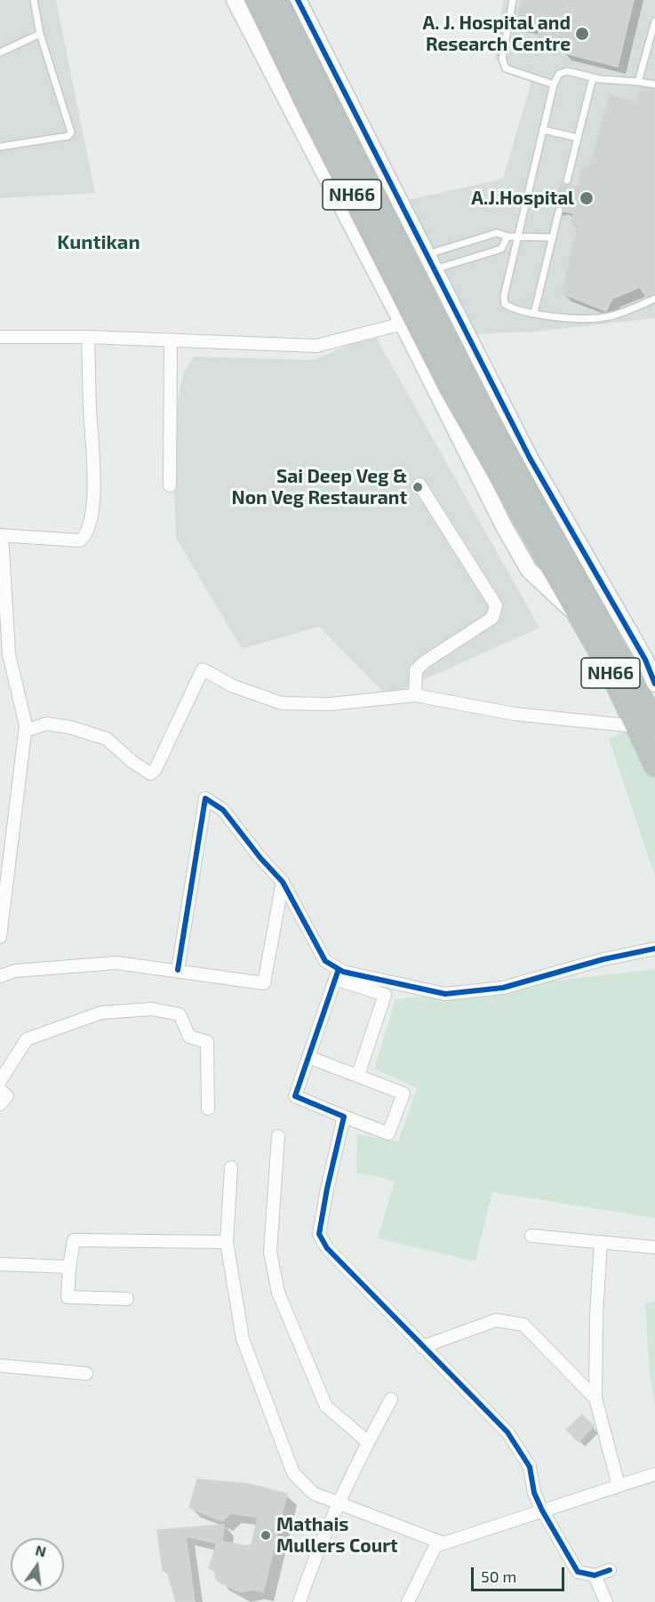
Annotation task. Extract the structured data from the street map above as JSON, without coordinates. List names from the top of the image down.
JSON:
{
  "streets": {
    "highway": ["NH66"]
  },
  "districts": ["Kuntikan"],
  "places": [
    "A. J. Hospital and Research Centre",
    "A.J.Hospital",
    "Sai Deep Veg & Non Veg Restaurant",
    "Mathais Mullers Court"
  ],
  "scale_bar": "50 m",
  "north": "top"
}
